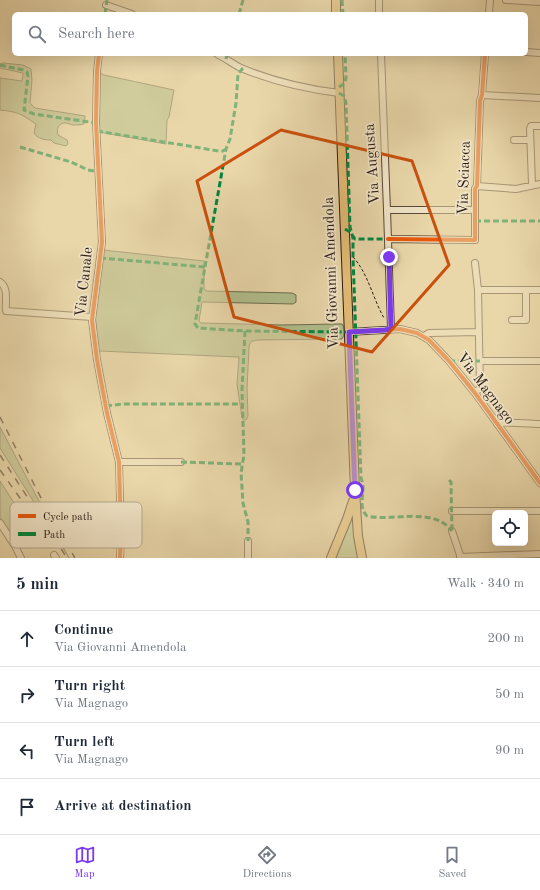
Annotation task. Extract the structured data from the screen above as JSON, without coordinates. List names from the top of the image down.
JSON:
{
  "streets": {
    "main road": ["Via Giovanni Amendola"],
    "street": [
      "Via Augusta",
      "Via Sciacca",
      "Via Canale",
      "Via Magnago"
    ]
  },
  "crossings": [
    ["Via Augusta", "Via Sciacca"],
    ["Via Giovanni Amendola", "Via Magnago"]
  ],
  "legend": ["Cycle path", "Path"],
  "page": {
    "search": "Search here",
    "heading": ["5 min", "Walk · 340 m"],
    "list": [
      ["Continue", "Via Giovanni Amendola", "200 m"],
      ["Turn right", "Via Magnago", "50 m"],
      ["Turn left", "Via Magnago", "90 m"],
      "Arrive at destination"
    ],
    "nav": ["Map", "Directions", "Saved"]
  }
}
